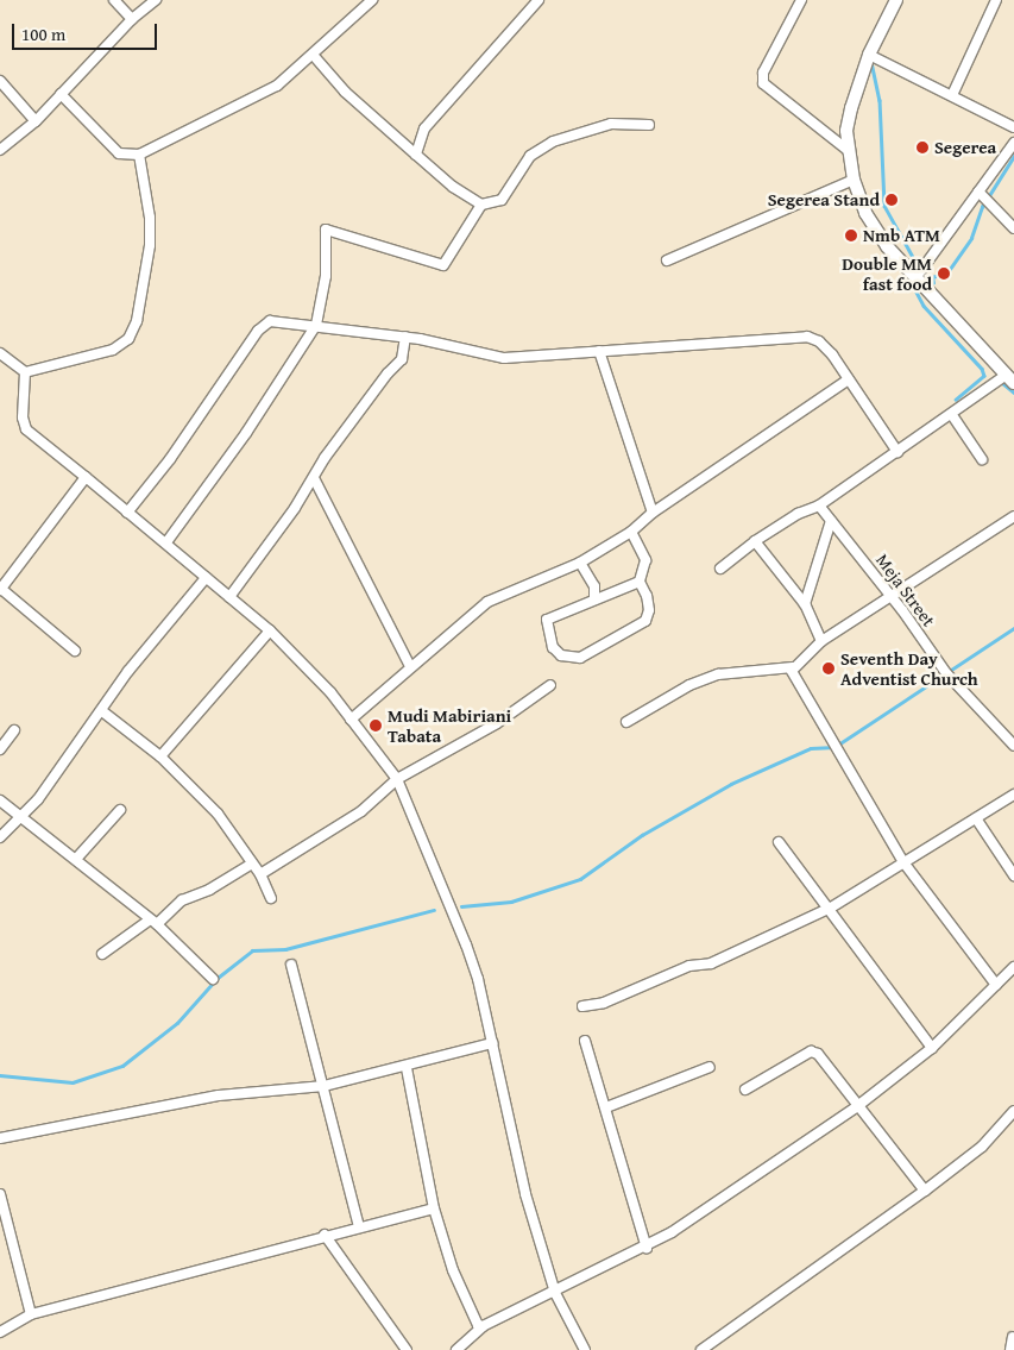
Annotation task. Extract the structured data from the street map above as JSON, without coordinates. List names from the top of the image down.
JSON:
{
  "streets": {
    "street": ["Meja Street"]
  },
  "places": [
    "Segerea",
    "Segerea Stand",
    "Nmb ATM",
    "Double MM fast food",
    "Seventh Day Adventist Church",
    "Mudi Mabiriani Tabata"
  ],
  "scale_bar": "100 m"
}
